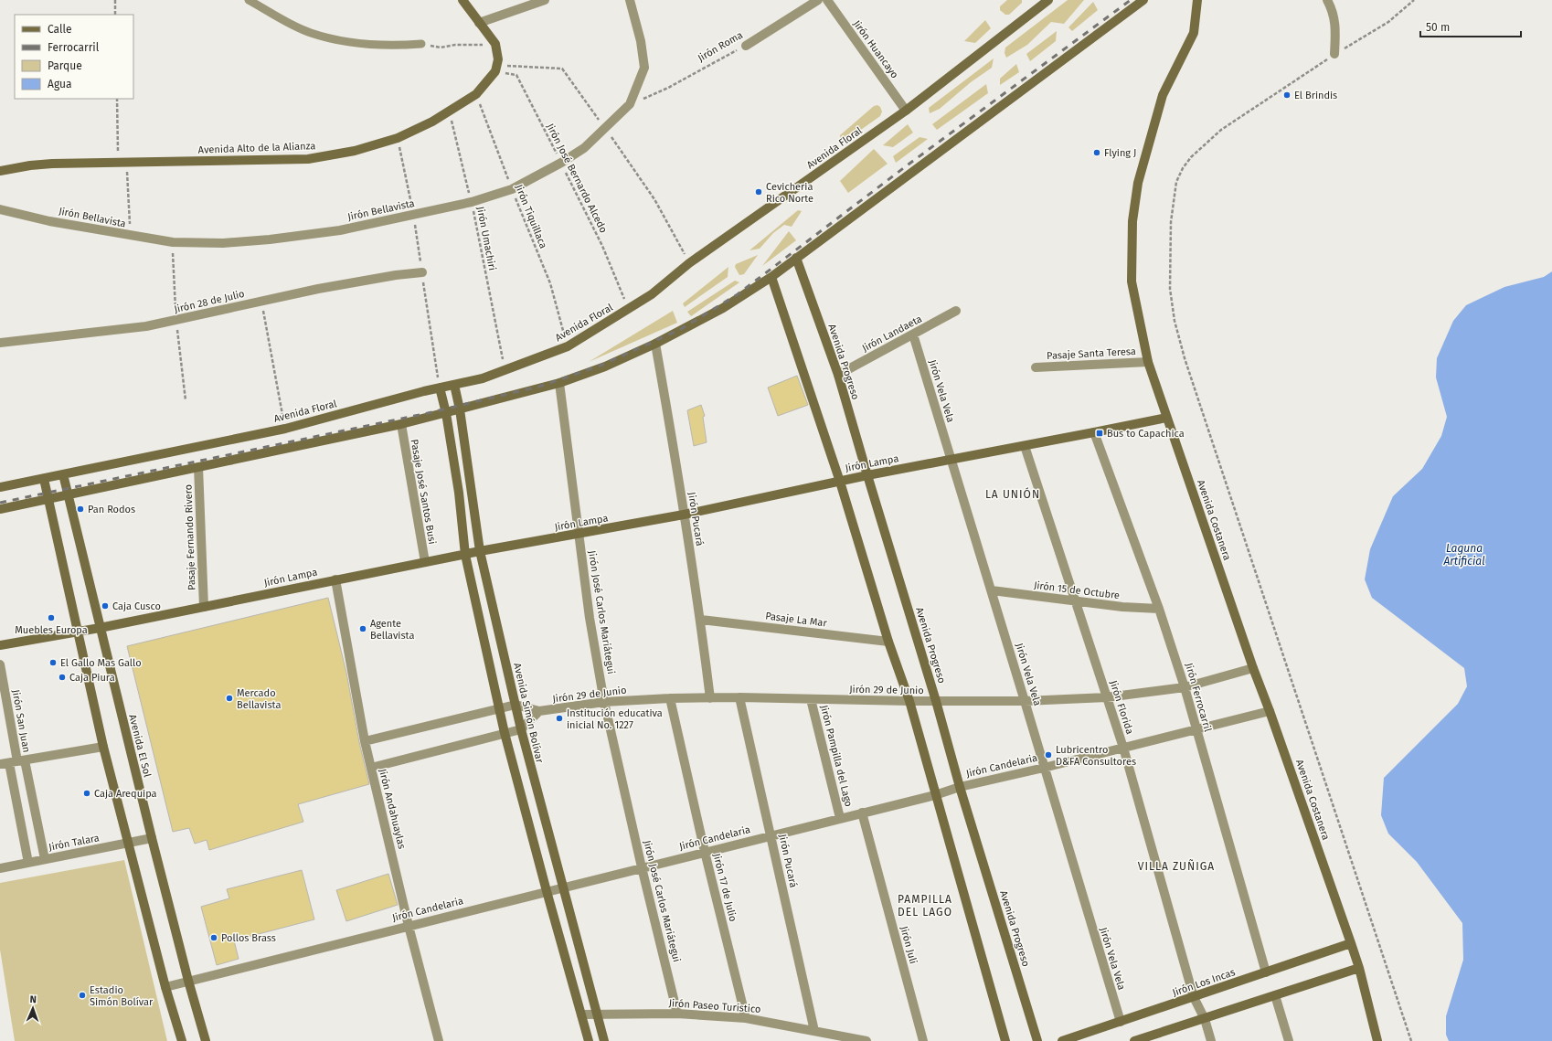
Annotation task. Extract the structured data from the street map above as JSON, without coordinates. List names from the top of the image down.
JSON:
{
  "streets": {
    "street": [
      "Jirón Roma",
      "Jirón Huancayo",
      "Avenida Alto de la Alianza",
      "Avenida Floral",
      "Jirón Bellavista",
      "Jirón 28 de Julio",
      "Jirón Landaeta",
      "Pasaje Santa Teresa",
      "Avenida Progreso",
      "Jirón Vela Vela",
      "Jirón Lampa",
      "Pasaje José Santos Busi",
      "Jirón Pucará",
      "Avenida Costanera",
      "Pasaje Fernando Rivero",
      "Jirón 15 de Octubre",
      "Jirón José Carlos Mariátegui",
      "Pasaje La Mar",
      "Jirón 29 de Junio",
      "Jirón Ferrocarril",
      "Jirón Florida",
      "Avenida Simón Bolívar",
      "Jirón San Juan",
      "Avenida El Sol",
      "Jirón Pampilla del Lago",
      "Jirón Candelaria",
      "Jirón Andahuaylas",
      "Jirón Talara",
      "Jirón 17 de Julio",
      "Jirón Juli",
      "Jirón Los Incas",
      "Jirón Paseo Turístico"
    ],
    "path": ["Jirón José Bernardo Alcedo", "Jirón Tiquillaca", "Jirón Umachiri"]
  },
  "crossings": [
    ["Jirón Roma", "Jirón Bellavista"],
    ["Jirón Huancayo", "Avenida Floral"],
    ["Avenida Alto de la Alianza", "Jirón José Bernardo Alcedo"],
    ["Avenida Alto de la Alianza", "Jirón Tiquillaca"],
    ["Avenida Alto de la Alianza", "Jirón Umachiri"],
    ["Avenida Floral", "Jirón José Bernardo Alcedo"],
    ["Avenida Floral", "Jirón Tiquillaca"],
    ["Avenida Floral", "Jirón Umachiri"],
    ["Avenida Floral", "Avenida Simón Bolívar"],
    ["Avenida Floral", "Avenida El Sol"],
    ["Jirón José Bernardo Alcedo", "Jirón Bellavista"],
    ["Jirón Bellavista", "Jirón Tiquillaca"],
    ["Jirón Bellavista", "Jirón Umachiri"],
    ["Jirón Landaeta", "Avenida Progreso"],
    ["Jirón Landaeta", "Jirón Vela Vela"],
    ["Pasaje Santa Teresa", "Avenida Costanera"],
    ["Avenida Progreso", "Jirón Lampa"],
    ["Avenida Progreso", "Jirón 29 de Junio"],
    ["Avenida Progreso", "Jirón Candelaria"],
    ["Jirón Vela Vela", "Jirón Lampa"],
    ["Jirón Vela Vela", "Jirón 15 de Octubre"],
    ["Jirón Vela Vela", "Jirón 29 de Junio"],
    ["Jirón Vela Vela", "Jirón Candelaria"],
    ["Jirón Vela Vela", "Jirón Los Incas"],
    ["Jirón Lampa", "Pasaje José Santos Busi"],
    ["Jirón Lampa", "Jirón Pucará"],
    ["Jirón Lampa", "Avenida Costanera"],
    ["Jirón Lampa", "Pasaje Fernando Rivero"],
    ["Jirón Lampa", "Jirón José Carlos Mariátegui"],
    ["Jirón Lampa", "Jirón Ferrocarril"],
    ["Jirón Lampa", "Jirón Florida"],
    ["Jirón Lampa", "Avenida Simón Bolívar"],
    ["Jirón Lampa", "Avenida El Sol"],
    ["Jirón Lampa", "Jirón Andahuaylas"],
    ["Jirón Pucará", "Pasaje La Mar"],
    ["Jirón Pucará", "Jirón 29 de Junio"],
    ["Jirón Pucará", "Jirón Candelaria"],
    ["Jirón Pucará", "Jirón Paseo Turístico"],
    ["Avenida Costanera", "Jirón 29 de Junio"],
    ["Avenida Costanera", "Jirón Candelaria"],
    ["Avenida Costanera", "Jirón Los Incas"],
    ["Jirón 15 de Octubre", "Jirón Ferrocarril"],
    ["Jirón 15 de Octubre", "Jirón Florida"],
    ["Jirón José Carlos Mariátegui", "Jirón 29 de Junio"],
    ["Jirón José Carlos Mariátegui", "Jirón Candelaria"],
    ["Jirón José Carlos Mariátegui", "Jirón Paseo Turístico"],
    ["Jirón 29 de Junio", "Jirón Ferrocarril"],
    ["Jirón 29 de Junio", "Jirón Florida"],
    ["Jirón 29 de Junio", "Avenida Simón Bolívar"],
    ["Jirón 29 de Junio", "Jirón Pampilla del Lago"],
    ["Jirón 29 de Junio", "Jirón Andahuaylas"],
    ["Jirón 29 de Junio", "Jirón 17 de Julio"],
    ["Jirón Ferrocarril", "Jirón Candelaria"],
    ["Jirón Ferrocarril", "Jirón Los Incas"],
    ["Jirón Florida", "Jirón Candelaria"],
    ["Jirón Florida", "Jirón Los Incas"],
    ["Avenida Simón Bolívar", "Jirón Candelaria"],
    ["Avenida Simón Bolívar", "Jirón Paseo Turístico"],
    ["Jirón San Juan", "Jirón Talara"],
    ["Avenida El Sol", "Jirón Candelaria"],
    ["Avenida El Sol", "Jirón Talara"],
    ["Jirón Pampilla del Lago", "Jirón Candelaria"],
    ["Jirón Candelaria", "Jirón Andahuaylas"],
    ["Jirón Candelaria", "Jirón 17 de Julio"],
    ["Jirón Candelaria", "Jirón Juli"],
    ["Jirón 17 de Julio", "Jirón Paseo Turístico"]
  ],
  "districts": ["LA UNIÓN", "VILLA ZUÑIGA", "PAMPILLA DEL LAGO"],
  "water": ["Laguna Artificial"],
  "places": {
    "other": [
      "El Brindis",
      "Flying J",
      "Cevicheria Rico Norte",
      "Pan Rodos",
      "Caja Cusco",
      "Muebles Europa",
      "Agente Bellavista",
      "El Gallo Mas Gallo",
      "Caja Piura",
      "Mercado Bellavista",
      "Institución educativa inicial No. 1227",
      "Lubricentro D&FA Consultores",
      "Caja Arequipa",
      "Pollos Brass",
      "Estadio Simón Bolívar"
    ],
    "transit": ["Bus to Capachica"]
  },
  "legend": [
    "Calle",
    "Ferrocarril",
    "Parque",
    "Agua"
  ],
  "scale_bar": "50 m",
  "north": "top"
}
